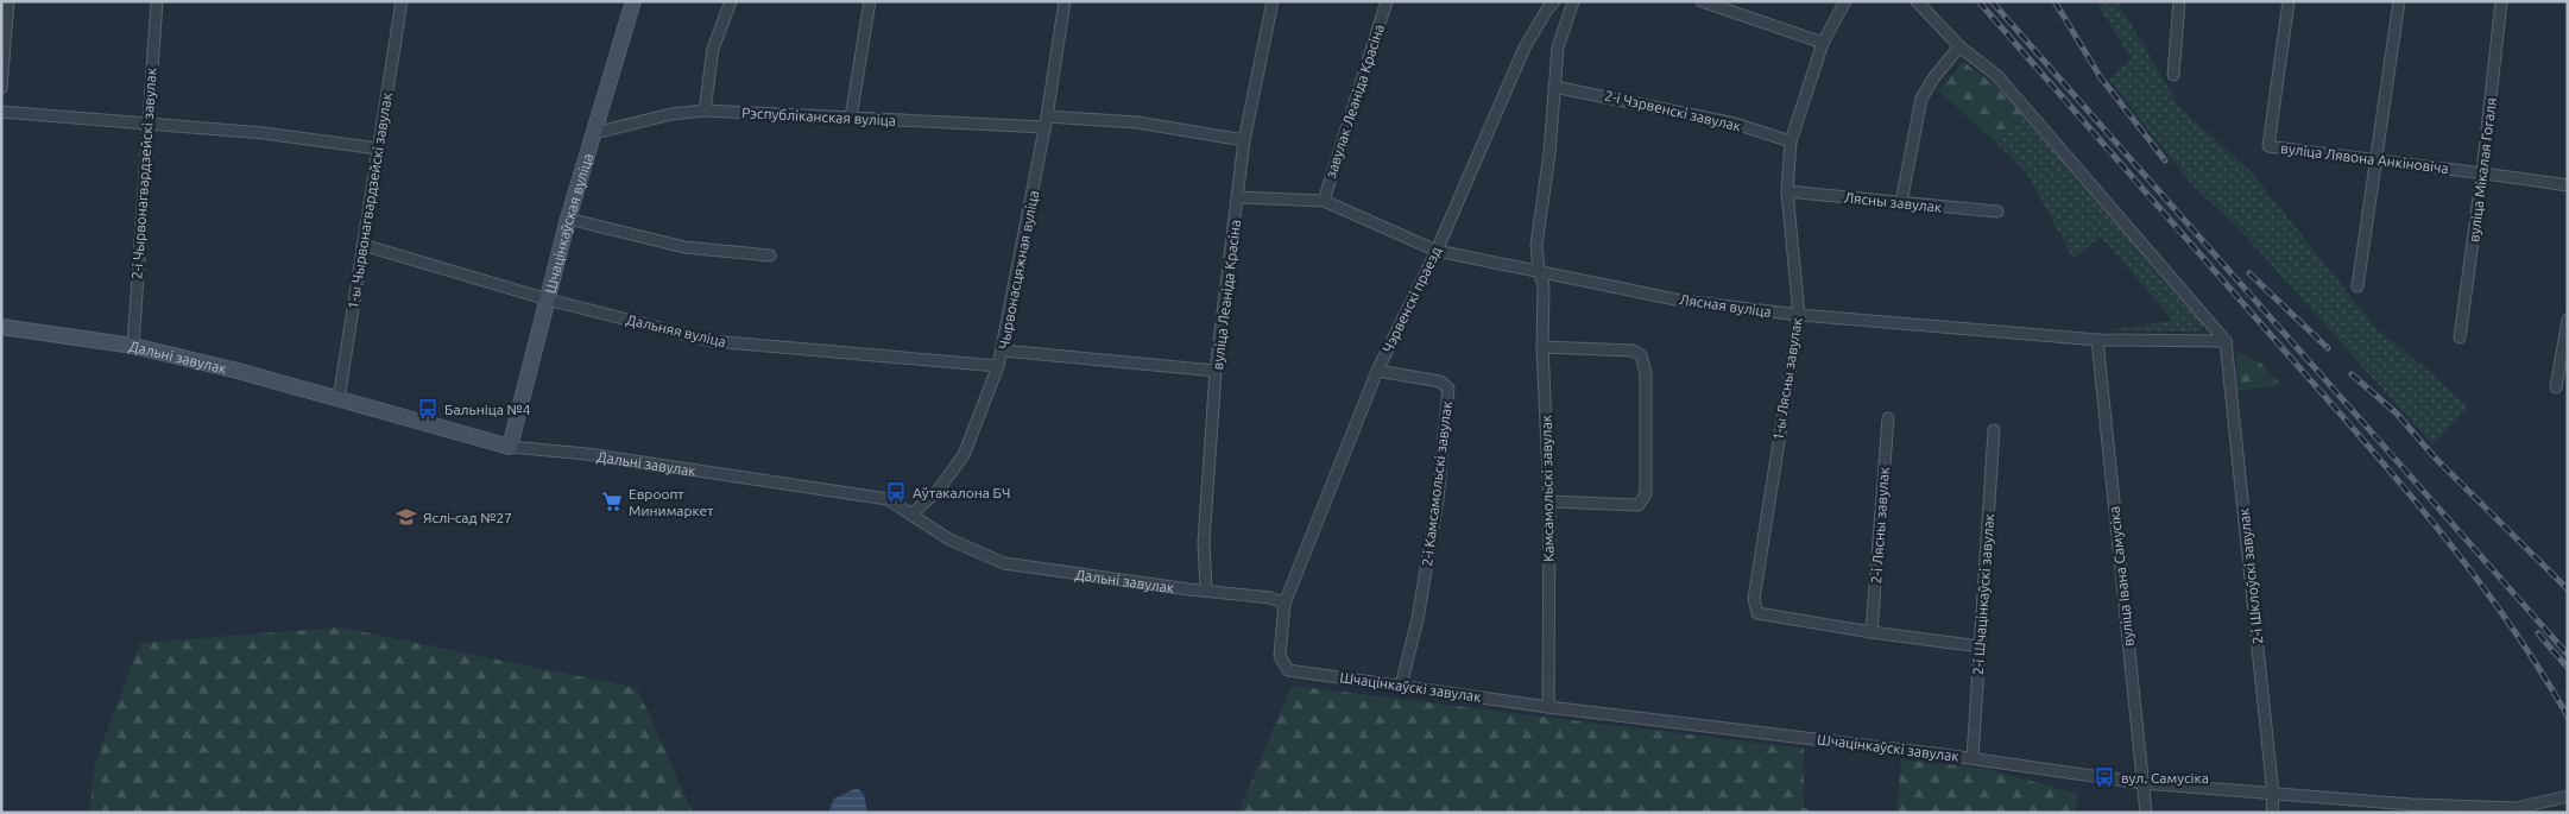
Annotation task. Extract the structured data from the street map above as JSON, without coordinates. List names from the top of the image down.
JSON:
{
  "streets": {
    "street": [
      "завулак Леаніда Красіна",
      "2-і Чэрвенскі завулак",
      "Рэспубліканская вуліца",
      "вуліца Лявона Анкіновіча",
      "вуліца Мікалая Гогаля",
      "2-і Чырвонагвардзейскі завулак",
      "1-ы Чырвонагвардзейскі завулак",
      "Лясны завулак",
      "Шчацінкаўская вуліца",
      "Чырвонасцяжная вуліца",
      "вуліца Леаніда Красіна",
      "Чэрвенскі праезд",
      "Лясная вуліца",
      "Дальняя вуліца",
      "Дальні завулак",
      "1-ы Лясны завулак",
      "2-і Камсамольскі завулак",
      "Камсамольскі завулак",
      "2-і Лясны завулак",
      "вуліца Івана Самусіка",
      "2-і Шклоўскі завулак",
      "2-і Шчацінкаўскі завулак",
      "Шчацінкаўскі завулак"
    ]
  },
  "crossings": [
    ["завулак Леаніда Красіна", "Лясная вуліца"],
    ["2-і Чэрвенскі завулак", "1-ы Лясны завулак"],
    ["2-і Чэрвенскі завулак", "Камсамольскі завулак"],
    ["Рэспубліканская вуліца", "Шчацінкаўская вуліца"],
    ["Рэспубліканская вуліца", "Чырвонасцяжная вуліца"],
    ["Рэспубліканская вуліца", "вуліца Леаніда Красіна"],
    ["вуліца Лявона Анкіновіча", "вуліца Мікалая Гогаля"],
    ["2-і Чырвонагвардзейскі завулак", "Дальні завулак"],
    ["1-ы Чырвонагвардзейскі завулак", "Дальняя вуліца"],
    ["1-ы Чырвонагвардзейскі завулак", "Дальні завулак"],
    ["Лясны завулак", "1-ы Лясны завулак"],
    ["Шчацінкаўская вуліца", "Дальняя вуліца"],
    ["Шчацінкаўская вуліца", "Дальні завулак"],
    ["Чырвонасцяжная вуліца", "Дальняя вуліца"],
    ["Чырвонасцяжная вуліца", "Дальні завулак"],
    ["вуліца Леаніда Красіна", "Лясная вуліца"],
    ["вуліца Леаніда Красіна", "Дальні завулак"],
    ["Чэрвенскі праезд", "Лясная вуліца"],
    ["Чэрвенскі праезд", "Дальні завулак"],
    ["Чэрвенскі праезд", "2-і Камсамольскі завулак"],
    ["Чэрвенскі праезд", "Шчацінкаўскі завулак"],
    ["Лясная вуліца", "1-ы Лясны завулак"],
    ["Лясная вуліца", "Камсамольскі завулак"],
    ["Лясная вуліца", "вуліца Івана Самусіка"],
    ["Лясная вуліца", "2-і Шклоўскі завулак"],
    ["Дальні завулак", "Шчацінкаўскі завулак"],
    ["1-ы Лясны завулак", "2-і Лясны завулак"],
    ["2-і Камсамольскі завулак", "Шчацінкаўскі завулак"],
    ["Камсамольскі завулак", "Шчацінкаўскі завулак"],
    ["вуліца Івана Самусіка", "Шчацінкаўскі завулак"],
    ["2-і Шклоўскі завулак", "Шчацінкаўскі завулак"],
    ["2-і Шчацінкаўскі завулак", "Шчацінкаўскі завулак"]
  ],
  "places": {
    "bus stop": ["Бальніца №4", "Аўтакалона БЧ", "вул. Самусіка"],
    "supermarket": ["Евроопт Минимаркет"],
    "school or university": ["Яслі-сад №27"]
  }
}
